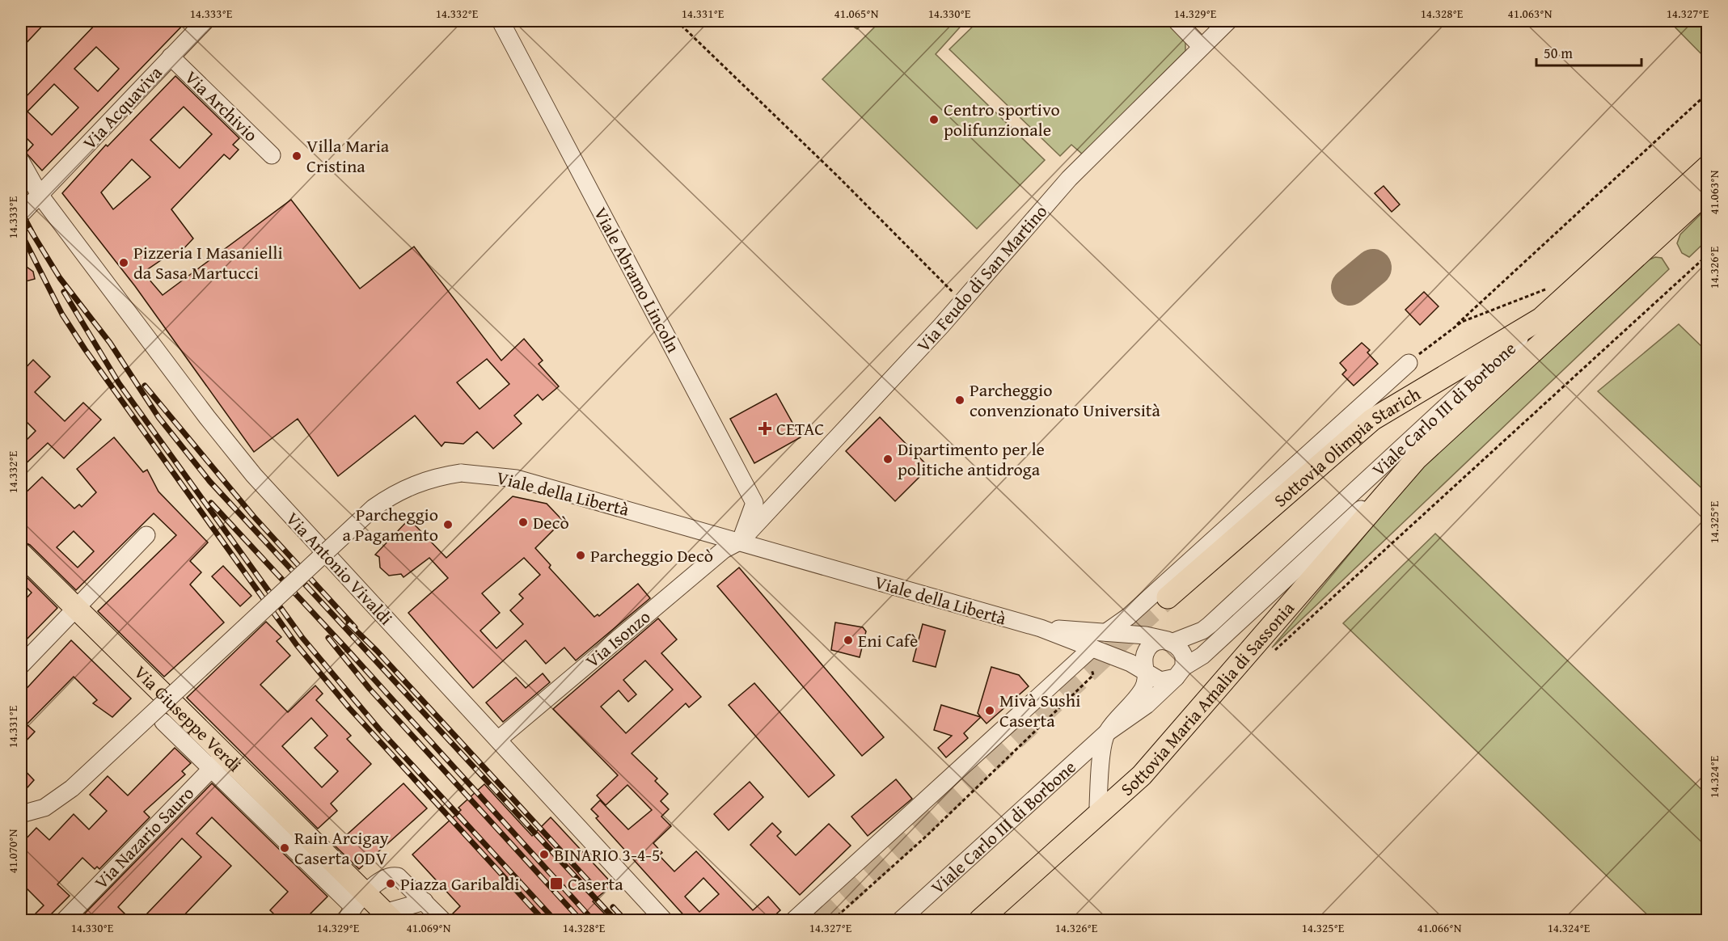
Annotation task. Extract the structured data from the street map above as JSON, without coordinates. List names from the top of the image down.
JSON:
{
  "streets": {
    "main road": [
      "Viale Carlo III di Borbone",
      "Sottovia Olimpia Starich",
      "Sottovia Maria Amalia di Sassonia",
      "Via Giuseppe Verdi"
    ],
    "street": [
      "Via Archivio",
      "Via Acquaviva",
      "Via Feudo di San Martino",
      "Viale Abramo Lincoln",
      "Viale della Libertà",
      "Via Antonio Vivaldi",
      "Via Isonzo",
      "Via Nazario Sauro"
    ]
  },
  "crossings": [
    ["Via Archivio", "Via Acquaviva"],
    ["Via Acquaviva", "Via Antonio Vivaldi"],
    ["Via Feudo di San Martino", "Viale Abramo Lincoln"],
    ["Via Feudo di San Martino", "Viale della Libertà"],
    ["Via Feudo di San Martino", "Via Isonzo"],
    ["Viale Abramo Lincoln", "Viale della Libertà"],
    ["Viale Abramo Lincoln", "Via Isonzo"],
    ["Viale Carlo III di Borbone", "Sottovia Olimpia Starich"],
    ["Viale Carlo III di Borbone", "Viale della Libertà"],
    ["Viale Carlo III di Borbone", "Sottovia Maria Amalia di Sassonia"],
    ["Viale della Libertà", "Via Isonzo"],
    ["Via Antonio Vivaldi", "Via Isonzo"],
    ["Via Giuseppe Verdi", "Via Nazario Sauro"]
  ],
  "places": {
    "other": [
      "Centro sportivo polifunzionale",
      "Villa Maria Cristina",
      "Pizzeria I Masanielli da Sasa Martucci",
      "Parcheggio convenzionato Università",
      "Dipartimento per le politiche antidroga",
      "Decò",
      "Parcheggio a Pagamento",
      "Parcheggio Decò",
      "Eni Cafè",
      "Mivà Sushi Caserta",
      "Rain Arcigay Caserta ODV",
      "BINARIO 3-4-5",
      "Piazza Garibaldi"
    ],
    "health": ["CETAC"],
    "transit": ["Caserta"]
  },
  "scale_bar": "50 m",
  "coordinates": [
    "14.333°E",
    "14.332°E",
    "14.331°E",
    "41.065°N",
    "14.330°E",
    "14.329°E",
    "14.328°E",
    "41.063°N",
    "14.327°E",
    "14.326°E",
    "14.325°E",
    "14.324°E",
    "41.070°N",
    "41.069°N",
    "41.066°N"
  ]
}
